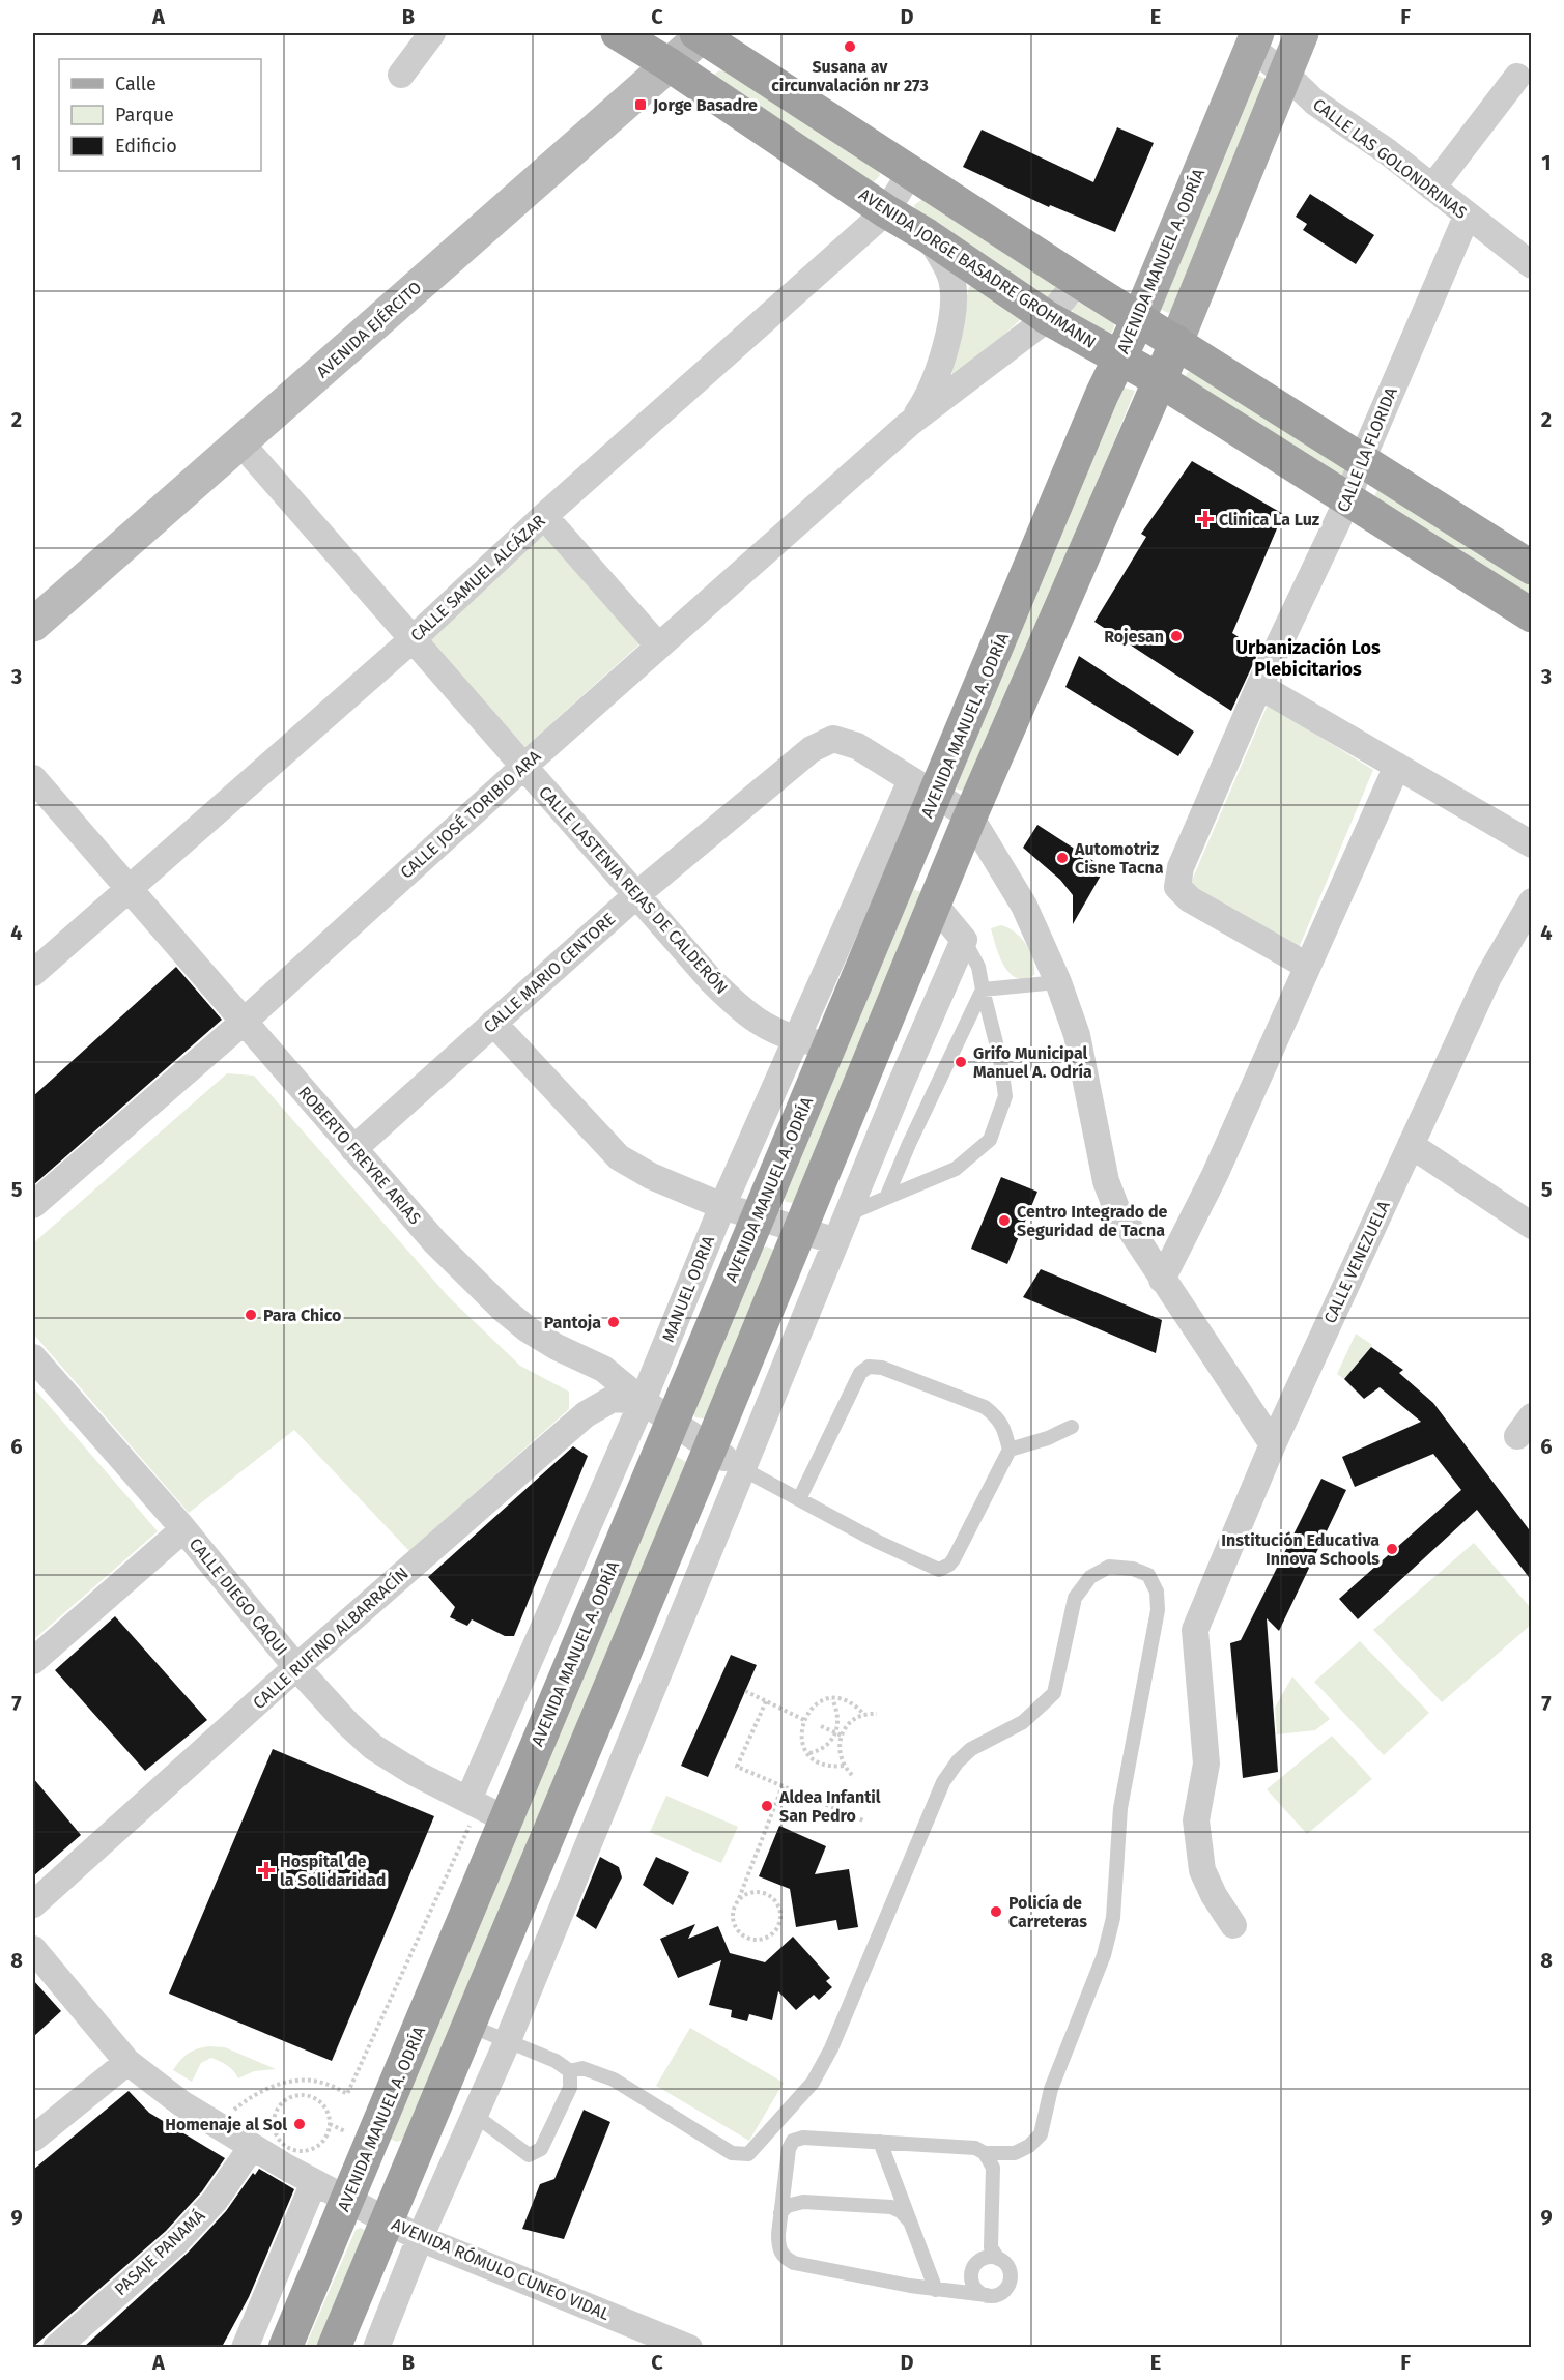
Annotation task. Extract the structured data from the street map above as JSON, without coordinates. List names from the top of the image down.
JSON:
{
  "streets": {
    "highway": ["AVENIDA MANUEL A. ODRÍA", "AVENIDA JORGE BASADRE GROHMANN"],
    "main road": ["AVENIDA EJÉRCITO"],
    "street": [
      "CALLE LAS GOLONDRINAS",
      "CALLE LA FLORIDA",
      "CALLE SAMUEL ALCÁZAR",
      "CALLE JOSÉ TORIBIO ARA",
      "CALLE LASTENIA REJAS DE CALDERÓN",
      "CALLE MARIO CENTORE",
      "ROBERTO FREYRE ARIAS",
      "CALLE VENEZUELA",
      "MANUEL ODRIA",
      "CALLE DIEGO CAQUI",
      "CALLE RUFINO ALBARRACÍN",
      "PASAJE PANAMÁ",
      "AVENIDA RÓMULO CUNEO VIDAL"
    ]
  },
  "crossings": [
    ["CALLE LAS GOLONDRINAS", "AVENIDA MANUEL A. ODRÍA"],
    ["CALLE LAS GOLONDRINAS", "CALLE LA FLORIDA"],
    ["AVENIDA MANUEL A. ODRÍA", "AVENIDA JORGE BASADRE GROHMANN"],
    ["AVENIDA MANUEL A. ODRÍA", "CALLE LASTENIA REJAS DE CALDERÓN"],
    ["AVENIDA MANUEL A. ODRÍA", "CALLE MARIO CENTORE"],
    ["AVENIDA MANUEL A. ODRÍA", "ROBERTO FREYRE ARIAS"],
    ["AVENIDA MANUEL A. ODRÍA", "MANUEL ODRIA"],
    ["AVENIDA MANUEL A. ODRÍA", "CALLE DIEGO CAQUI"],
    ["AVENIDA MANUEL A. ODRÍA", "AVENIDA RÓMULO CUNEO VIDAL"],
    ["AVENIDA JORGE BASADRE GROHMANN", "AVENIDA EJÉRCITO"],
    ["AVENIDA JORGE BASADRE GROHMANN", "CALLE LA FLORIDA"],
    ["AVENIDA JORGE BASADRE GROHMANN", "CALLE SAMUEL ALCÁZAR"],
    ["AVENIDA JORGE BASADRE GROHMANN", "CALLE JOSÉ TORIBIO ARA"],
    ["AVENIDA EJÉRCITO", "CALLE LASTENIA REJAS DE CALDERÓN"],
    ["CALLE SAMUEL ALCÁZAR", "CALLE LASTENIA REJAS DE CALDERÓN"],
    ["CALLE SAMUEL ALCÁZAR", "ROBERTO FREYRE ARIAS"],
    ["CALLE JOSÉ TORIBIO ARA", "CALLE LASTENIA REJAS DE CALDERÓN"],
    ["CALLE JOSÉ TORIBIO ARA", "ROBERTO FREYRE ARIAS"],
    ["CALLE LASTENIA REJAS DE CALDERÓN", "CALLE MARIO CENTORE"],
    ["CALLE LASTENIA REJAS DE CALDERÓN", "MANUEL ODRIA"],
    ["CALLE MARIO CENTORE", "ROBERTO FREYRE ARIAS"],
    ["CALLE MARIO CENTORE", "MANUEL ODRIA"],
    ["ROBERTO FREYRE ARIAS", "MANUEL ODRIA"],
    ["ROBERTO FREYRE ARIAS", "CALLE RUFINO ALBARRACÍN"],
    ["MANUEL ODRIA", "CALLE DIEGO CAQUI"],
    ["MANUEL ODRIA", "CALLE RUFINO ALBARRACÍN"],
    ["CALLE DIEGO CAQUI", "CALLE RUFINO ALBARRACÍN"],
    ["PASAJE PANAMÁ", "AVENIDA RÓMULO CUNEO VIDAL"]
  ],
  "districts": ["Urbanización Los Plebicitarios"],
  "places": {
    "other": [
      "Susana av circunvalación nr 273",
      "Rojesan",
      "Automotriz Cisne Tacna",
      "Grifo Municipal Manuel A. Odría",
      "Centro Integrado de Seguridad de Tacna",
      "Para Chico",
      "Pantoja",
      "Institución Educativa Innova Schools",
      "Aldea Infantil San Pedro",
      "Policía de Carreteras",
      "Homenaje al Sol"
    ],
    "transit": ["Jorge Basadre"],
    "health": ["Clinica La Luz", "Hospital de la Solidaridad"]
  },
  "legend": ["Calle", "Parque", "Edificio"],
  "grid": {
    "columns": [
      "A",
      "B",
      "C",
      "D",
      "E",
      "F"
    ],
    "rows": [
      "1",
      "2",
      "3",
      "4",
      "5",
      "6",
      "7",
      "8",
      "9"
    ]
  }
}
